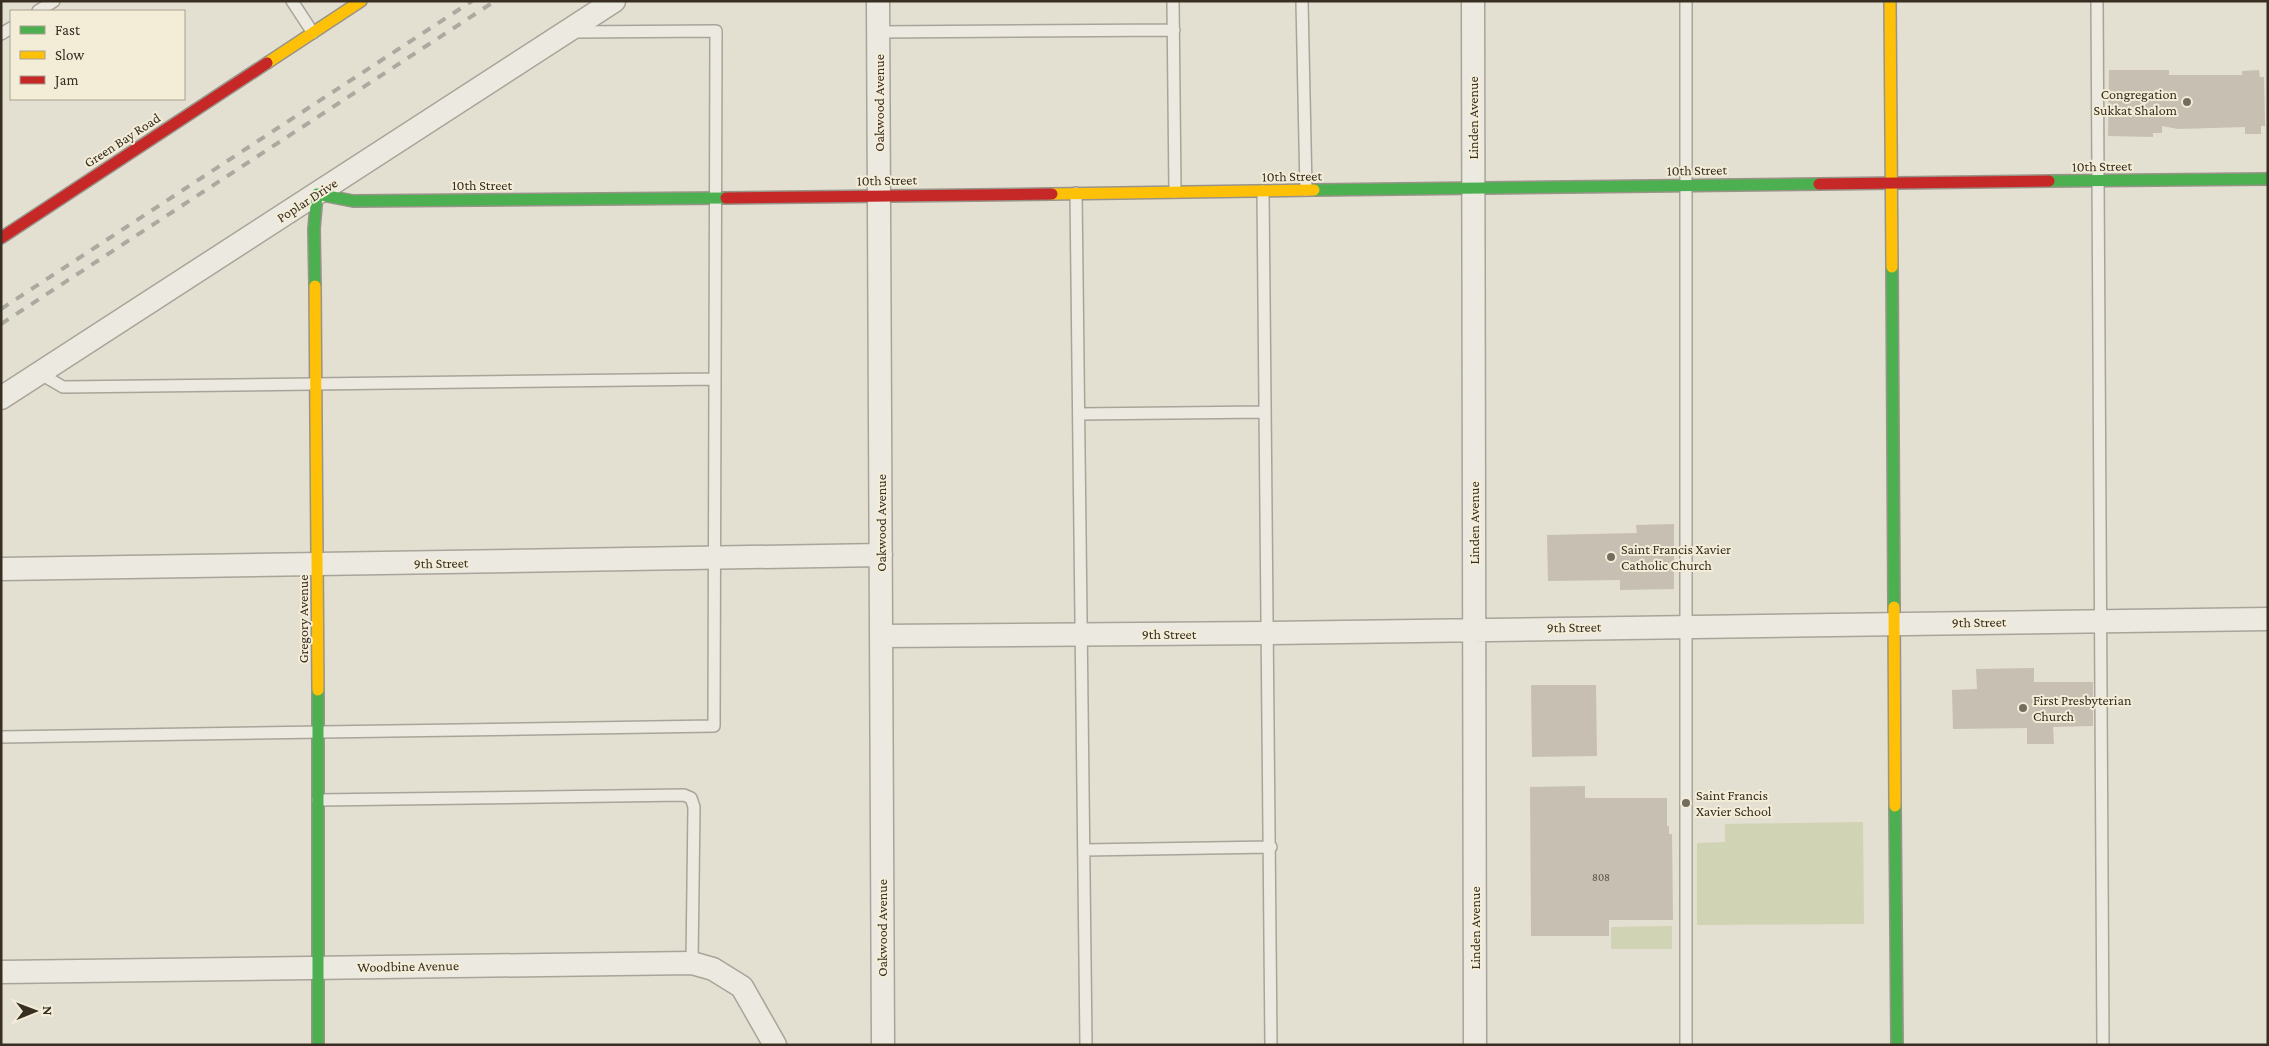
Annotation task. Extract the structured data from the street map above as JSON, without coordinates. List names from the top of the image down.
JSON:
{
  "streets": {
    "street": [
      "Oakwood Avenue",
      "Linden Avenue",
      "Green Bay Road",
      "10th Street",
      "Poplar Drive",
      "9th Street",
      "Gregory Avenue",
      "Woodbine Avenue"
    ]
  },
  "crossings": [
    ["Oakwood Avenue", "10th Street"],
    ["Oakwood Avenue", "9th Street"],
    ["Linden Avenue", "10th Street"],
    ["Linden Avenue", "9th Street"],
    ["10th Street", "Poplar Drive"],
    ["10th Street", "Gregory Avenue"],
    ["Poplar Drive", "Gregory Avenue"],
    ["9th Street", "Gregory Avenue"],
    ["Gregory Avenue", "Woodbine Avenue"]
  ],
  "places": [
    "Congregation Sukkat Shalom",
    "Saint Francis Xavier Catholic Church",
    "First Presbyterian Church",
    "Saint Francis Xavier School"
  ],
  "house_numbers": ["808"],
  "legend": ["Fast", "Slow", "Jam"],
  "north": "right"
}
